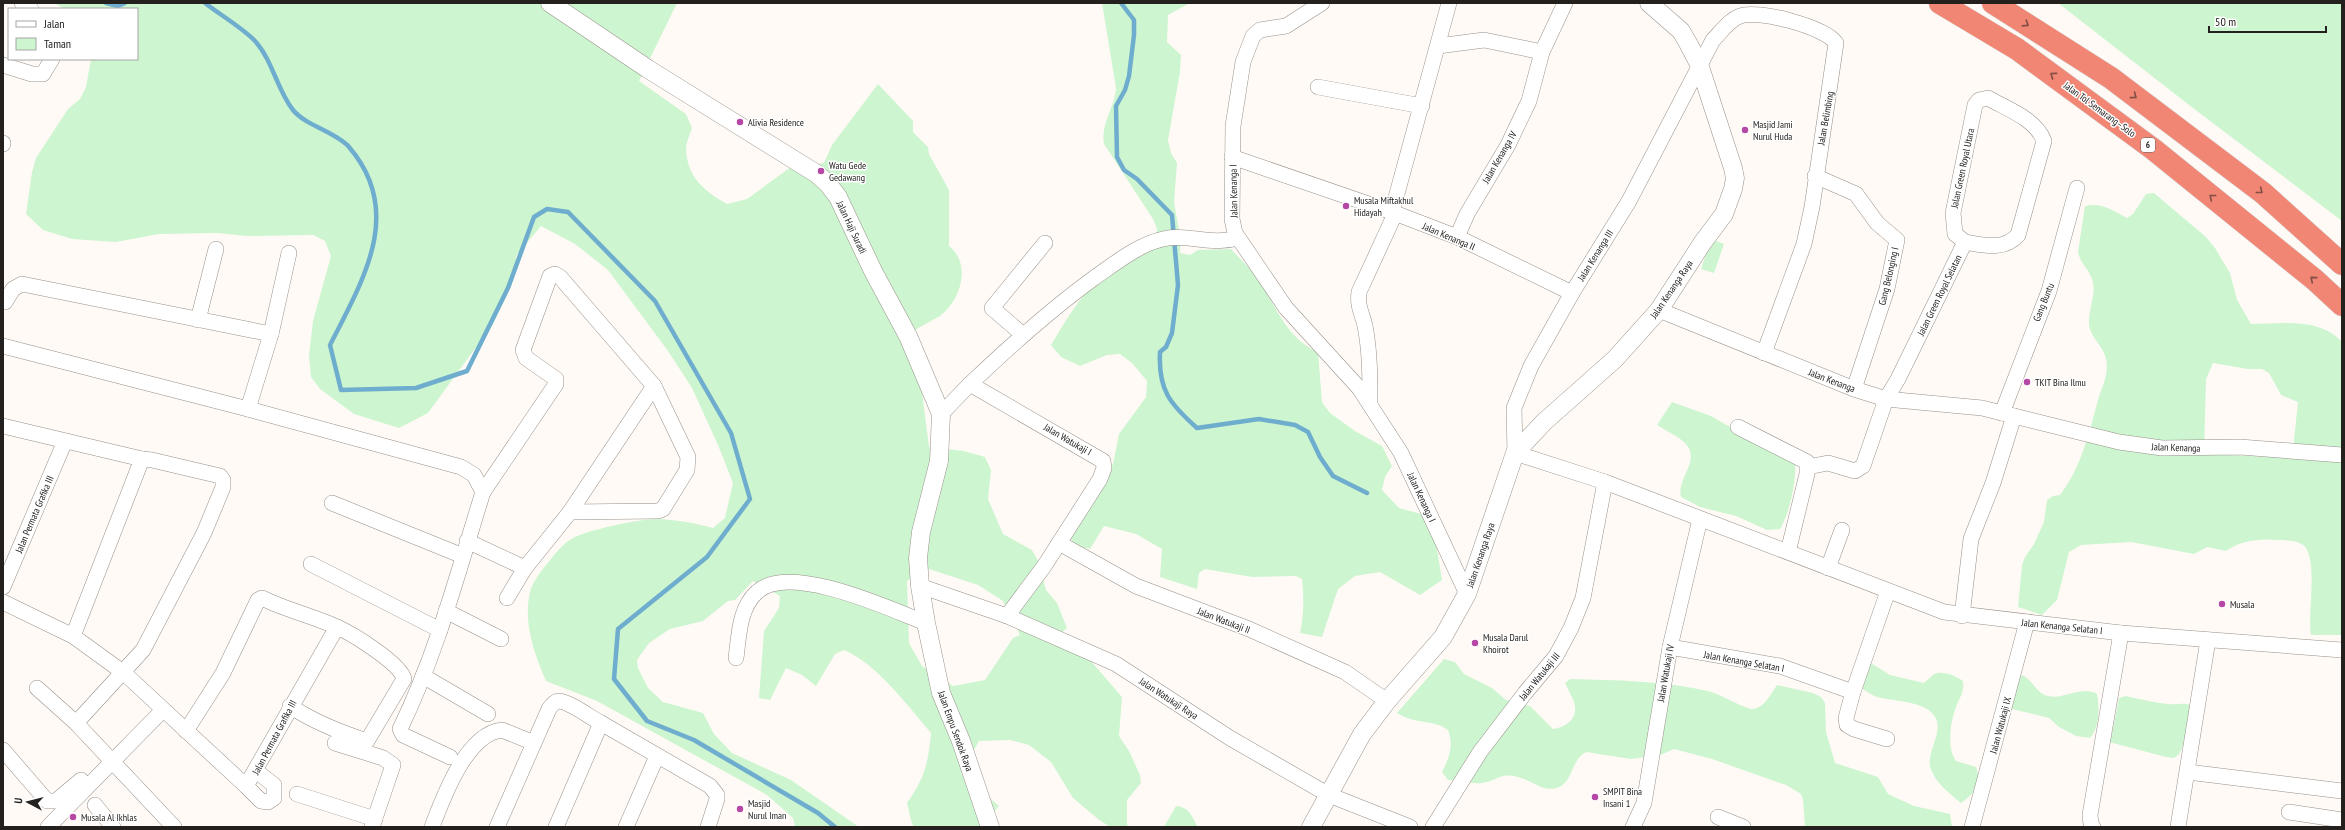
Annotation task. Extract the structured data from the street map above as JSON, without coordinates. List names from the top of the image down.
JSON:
{
  "streets": {
    "highway": ["Jalan Tol Semarang–Solo", "6"],
    "street": [
      "Jalan Belimbing",
      "Jalan Kenanga IV",
      "Jalan Green Royal Utara",
      "Jalan Kenanga I",
      "Jalan Haji Suradi",
      "Jalan Kenanga II",
      "Jalan Kenanga III",
      "Gang Belonging I",
      "Jalan Kenanga Raya",
      "Jalan Green Royal Selatan",
      "Gang Buntu",
      "Jalan Kenanga",
      "Jalan Watukaji I",
      "Jalan Permata Grafika III",
      "Jalan Watukaji II",
      "Jalan Kenanga Selatan I",
      "Jalan Watukaji IV",
      "Jalan Watukaji III",
      "Jalan Watukaji Raya",
      "Jalan Watukaji IX",
      "Jalan Empu Sendok Raya"
    ]
  },
  "crossings": [
    ["Jalan Belimbing", "Jalan Kenanga III"],
    ["Jalan Belimbing", "Gang Belonging I"],
    ["Jalan Belimbing", "Jalan Kenanga Raya"],
    ["Jalan Belimbing", "Jalan Kenanga"],
    ["Jalan Kenanga IV", "Jalan Kenanga II"],
    ["Jalan Green Royal Utara", "Jalan Green Royal Selatan"],
    ["Jalan Kenanga I", "Jalan Kenanga II"],
    ["Jalan Kenanga I", "Jalan Kenanga Raya"],
    ["Jalan Haji Suradi", "Jalan Watukaji Raya"],
    ["Jalan Haji Suradi", "Jalan Empu Sendok Raya"],
    ["Jalan Kenanga II", "Jalan Kenanga III"],
    ["Jalan Kenanga III", "Jalan Kenanga Raya"],
    ["Jalan Kenanga III", "Jalan Kenanga Selatan I"],
    ["Gang Belonging I", "Jalan Kenanga"],
    ["Jalan Kenanga Raya", "Jalan Kenanga"],
    ["Jalan Kenanga Raya", "Jalan Kenanga Selatan I"],
    ["Jalan Green Royal Selatan", "Jalan Kenanga"],
    ["Gang Buntu", "Jalan Kenanga"],
    ["Jalan Watukaji I", "Jalan Watukaji II"],
    ["Jalan Watukaji I", "Jalan Watukaji Raya"],
    ["Jalan Kenanga Selatan I", "Jalan Watukaji IV"],
    ["Jalan Kenanga Selatan I", "Jalan Watukaji III"],
    ["Jalan Kenanga Selatan I", "Jalan Watukaji IX"],
    ["Jalan Watukaji Raya", "Jalan Empu Sendok Raya"]
  ],
  "places": [
    "Alivia Residence",
    "Masjid Jami Nurul Huda",
    "Watu Gede Gedawang",
    "Musala Miftakhul Hidayah",
    "TKIT Bina Ilmu",
    "Musala",
    "Musala Darul Khoirot",
    "SMPIT Bina Insani 1",
    "Masjid Nurul Iman",
    "Musala Al Ikhlas"
  ],
  "legend": ["Jalan", "Taman"],
  "scale_bar": "50 m",
  "north": "left"
}
